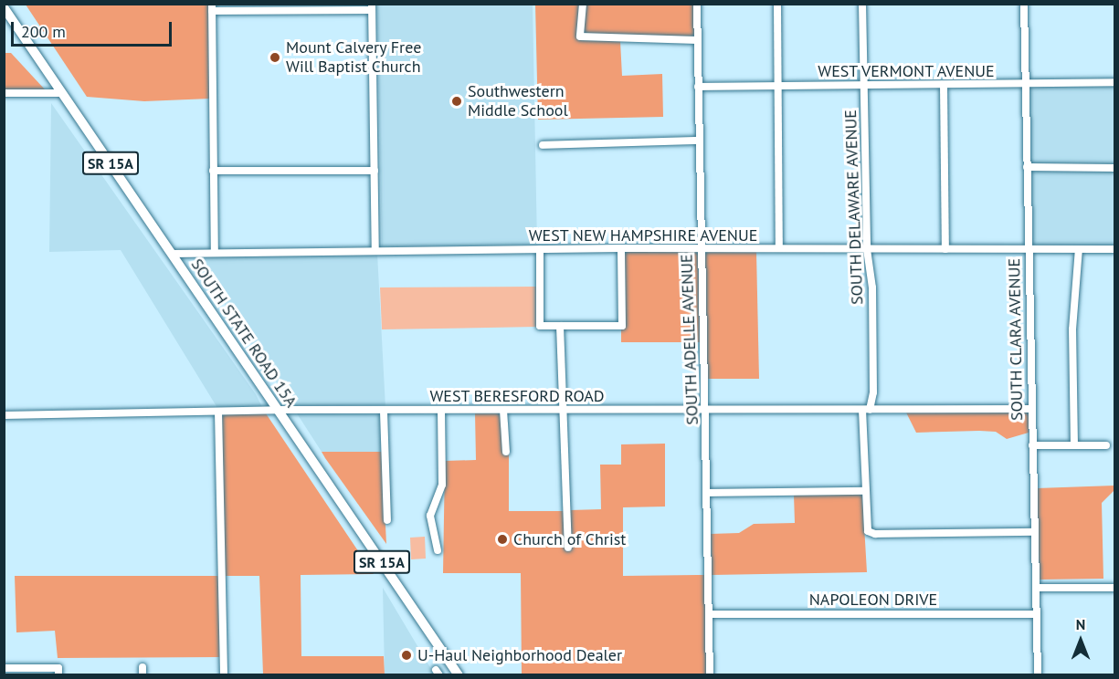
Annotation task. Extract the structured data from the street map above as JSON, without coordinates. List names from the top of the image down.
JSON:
{
  "streets": {
    "highway": ["SR 15A", "SOUTH STATE ROAD 15A"],
    "street": [
      "WEST VERMONT AVENUE",
      "SOUTH DELAWARE AVENUE",
      "WEST NEW HAMPSHIRE AVENUE",
      "SOUTH ADELLE AVENUE",
      "SOUTH CLARA AVENUE",
      "WEST BERESFORD ROAD",
      "NAPOLEON DRIVE"
    ]
  },
  "crossings": [
    ["WEST VERMONT AVENUE", "SOUTH DELAWARE AVENUE"],
    ["WEST VERMONT AVENUE", "SOUTH ADELLE AVENUE"],
    ["WEST VERMONT AVENUE", "SOUTH CLARA AVENUE"],
    ["SOUTH DELAWARE AVENUE", "WEST NEW HAMPSHIRE AVENUE"],
    ["SOUTH DELAWARE AVENUE", "SOUTH CLARA AVENUE"],
    ["SOUTH DELAWARE AVENUE", "WEST BERESFORD ROAD"],
    ["WEST NEW HAMPSHIRE AVENUE", "SOUTH STATE ROAD 15A"],
    ["WEST NEW HAMPSHIRE AVENUE", "SOUTH ADELLE AVENUE"],
    ["WEST NEW HAMPSHIRE AVENUE", "SOUTH CLARA AVENUE"],
    ["SOUTH STATE ROAD 15A", "WEST BERESFORD ROAD"],
    ["SOUTH ADELLE AVENUE", "WEST BERESFORD ROAD"],
    ["SOUTH ADELLE AVENUE", "NAPOLEON DRIVE"],
    ["SOUTH CLARA AVENUE", "WEST BERESFORD ROAD"],
    ["SOUTH CLARA AVENUE", "NAPOLEON DRIVE"]
  ],
  "places": [
    "Mount Calvery Free Will Baptist Church",
    "Southwestern Middle School",
    "Church of Christ",
    "U-Haul Neighborhood Dealer"
  ],
  "scale_bar": "200 m",
  "north": "top"
}
